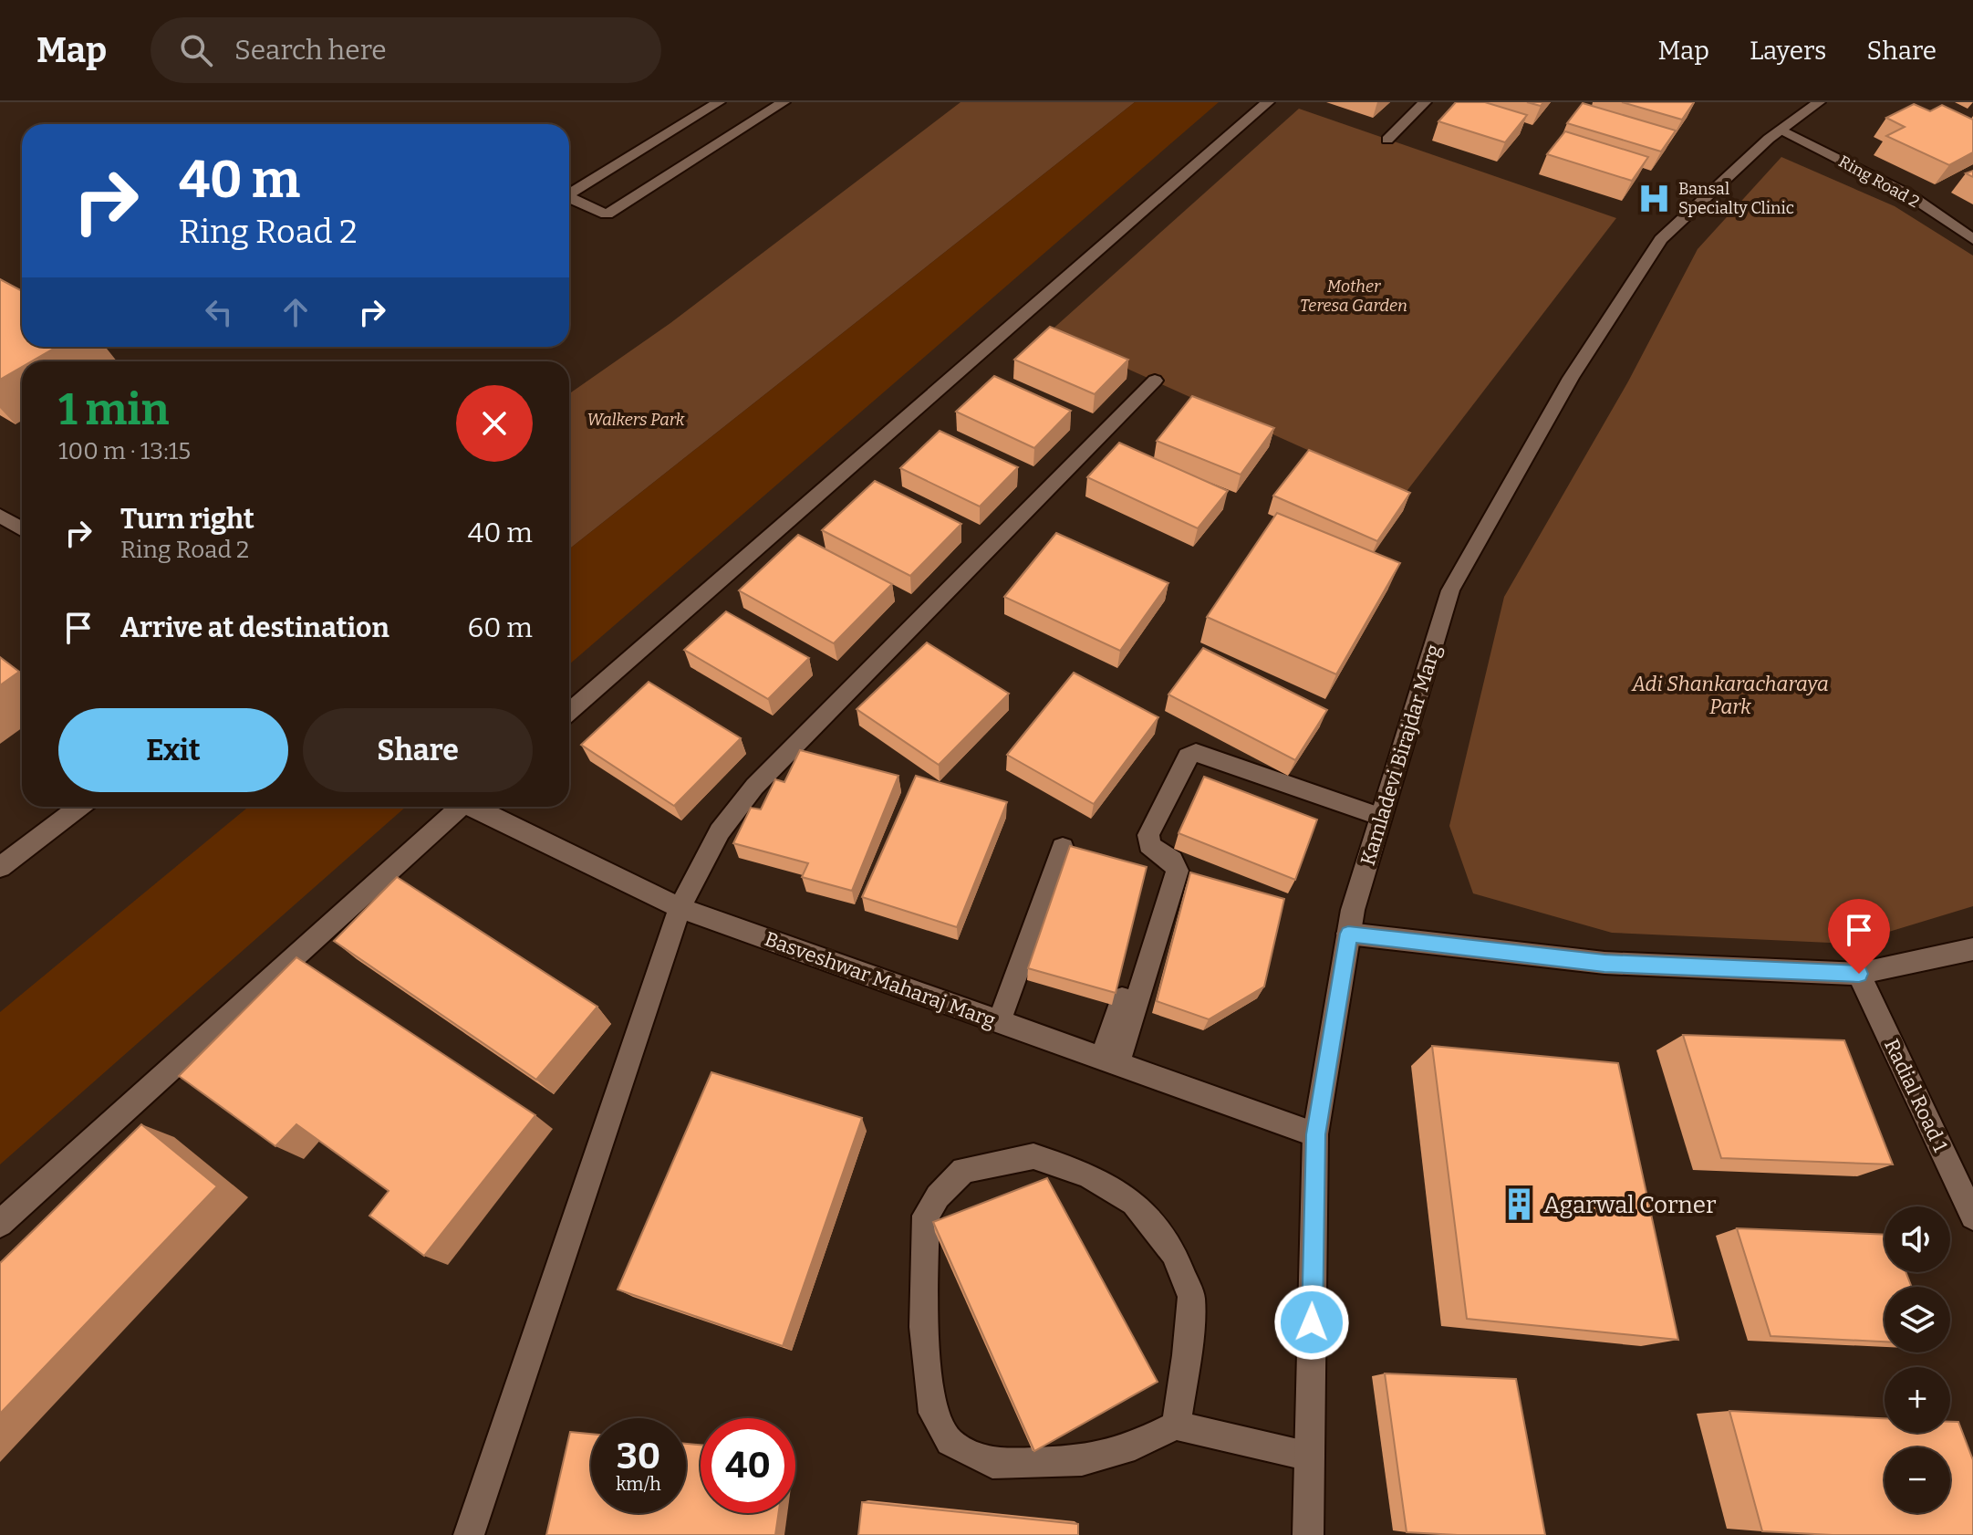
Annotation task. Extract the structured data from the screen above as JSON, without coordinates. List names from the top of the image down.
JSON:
{
  "streets": {
    "street": [
      "Ring Road 2",
      "Kamladevi Birajdar Marg",
      "Basveshwar Maharaj Marg",
      "Radial Road 1"
    ]
  },
  "crossings": [
    ["Ring Road 2", "Kamladevi Birajdar Marg"],
    ["Kamladevi Birajdar Marg", "Basveshwar Maharaj Marg"]
  ],
  "parks": ["Mother Teresa Garden", "Walkers Park", "Adi Shankaracharaya Park"],
  "places": {
    "hospital": ["Bansal Specialty Clinic"],
    "building": ["Agarwal Corner"]
  },
  "page": {
    "header": "Map",
    "search": "Search here",
    "nav": ["Map", "Layers", "Share"],
    "turn": ["40 m", "Ring Road 2"],
    "heading": ["1 min", "100 m · 13:15"],
    "list": [
      {
        "name": "Turn right",
        "note": "Ring Road 2",
        "value": "40 m"
      },
      {
        "name": "Arrive at destination",
        "value": "60 m"
      }
    ],
    "buttons": ["Exit", "Share"],
    "map_buttons": ["+", "−"],
    "speed": "30 km/h",
    "limit": "40"
  }
}
